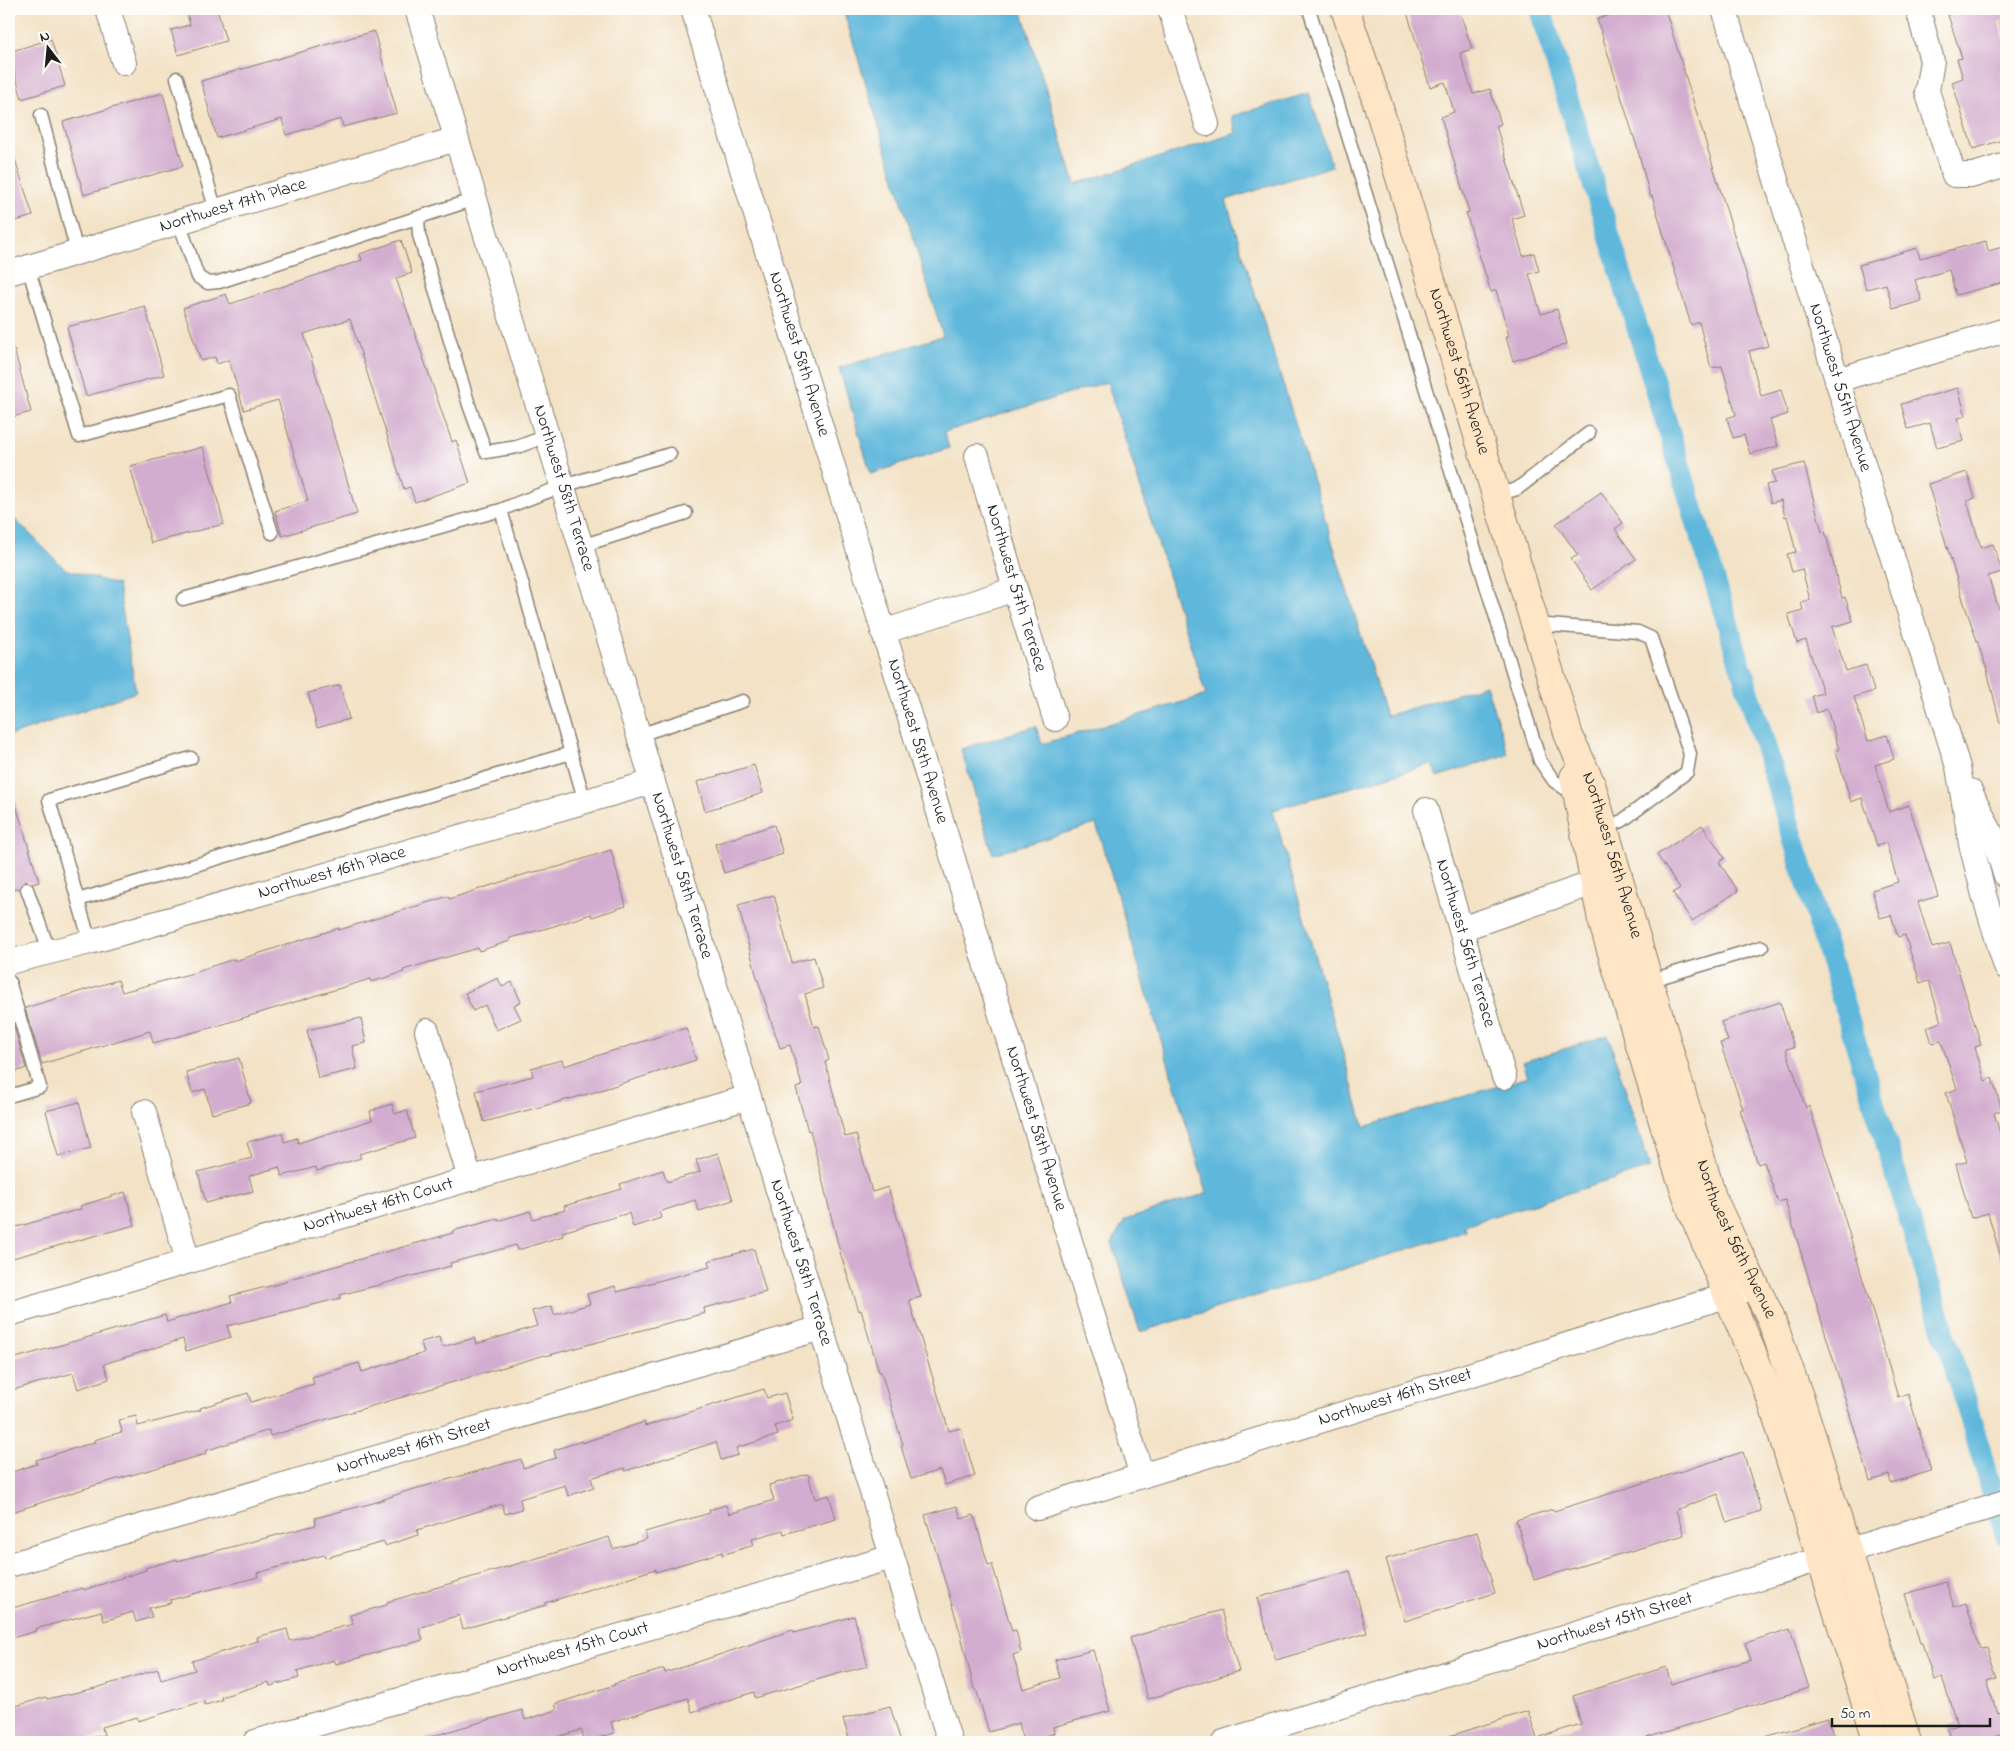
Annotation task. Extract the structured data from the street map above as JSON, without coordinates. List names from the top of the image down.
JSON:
{
  "streets": {
    "street": [
      "Northwest 17th Place",
      "Northwest 58th Avenue",
      "Northwest 56th Avenue",
      "Northwest 55th Avenue",
      "Northwest 58th Terrace",
      "Northwest 57th Terrace",
      "Northwest 16th Place",
      "Northwest 56th Terrace",
      "Northwest 16th Court",
      "Northwest 16th Street",
      "Northwest 15th Street",
      "Northwest 15th Court"
    ]
  },
  "crossings": [
    ["Northwest 17th Place", "Northwest 58th Terrace"],
    ["Northwest 58th Avenue", "Northwest 16th Street"],
    ["Northwest 56th Avenue", "Northwest 16th Street"],
    ["Northwest 56th Avenue", "Northwest 15th Street"],
    ["Northwest 58th Terrace", "Northwest 16th Place"],
    ["Northwest 58th Terrace", "Northwest 16th Court"],
    ["Northwest 58th Terrace", "Northwest 16th Street"],
    ["Northwest 58th Terrace", "Northwest 15th Court"]
  ],
  "scale_bar": "50 m",
  "north": "top"
}
